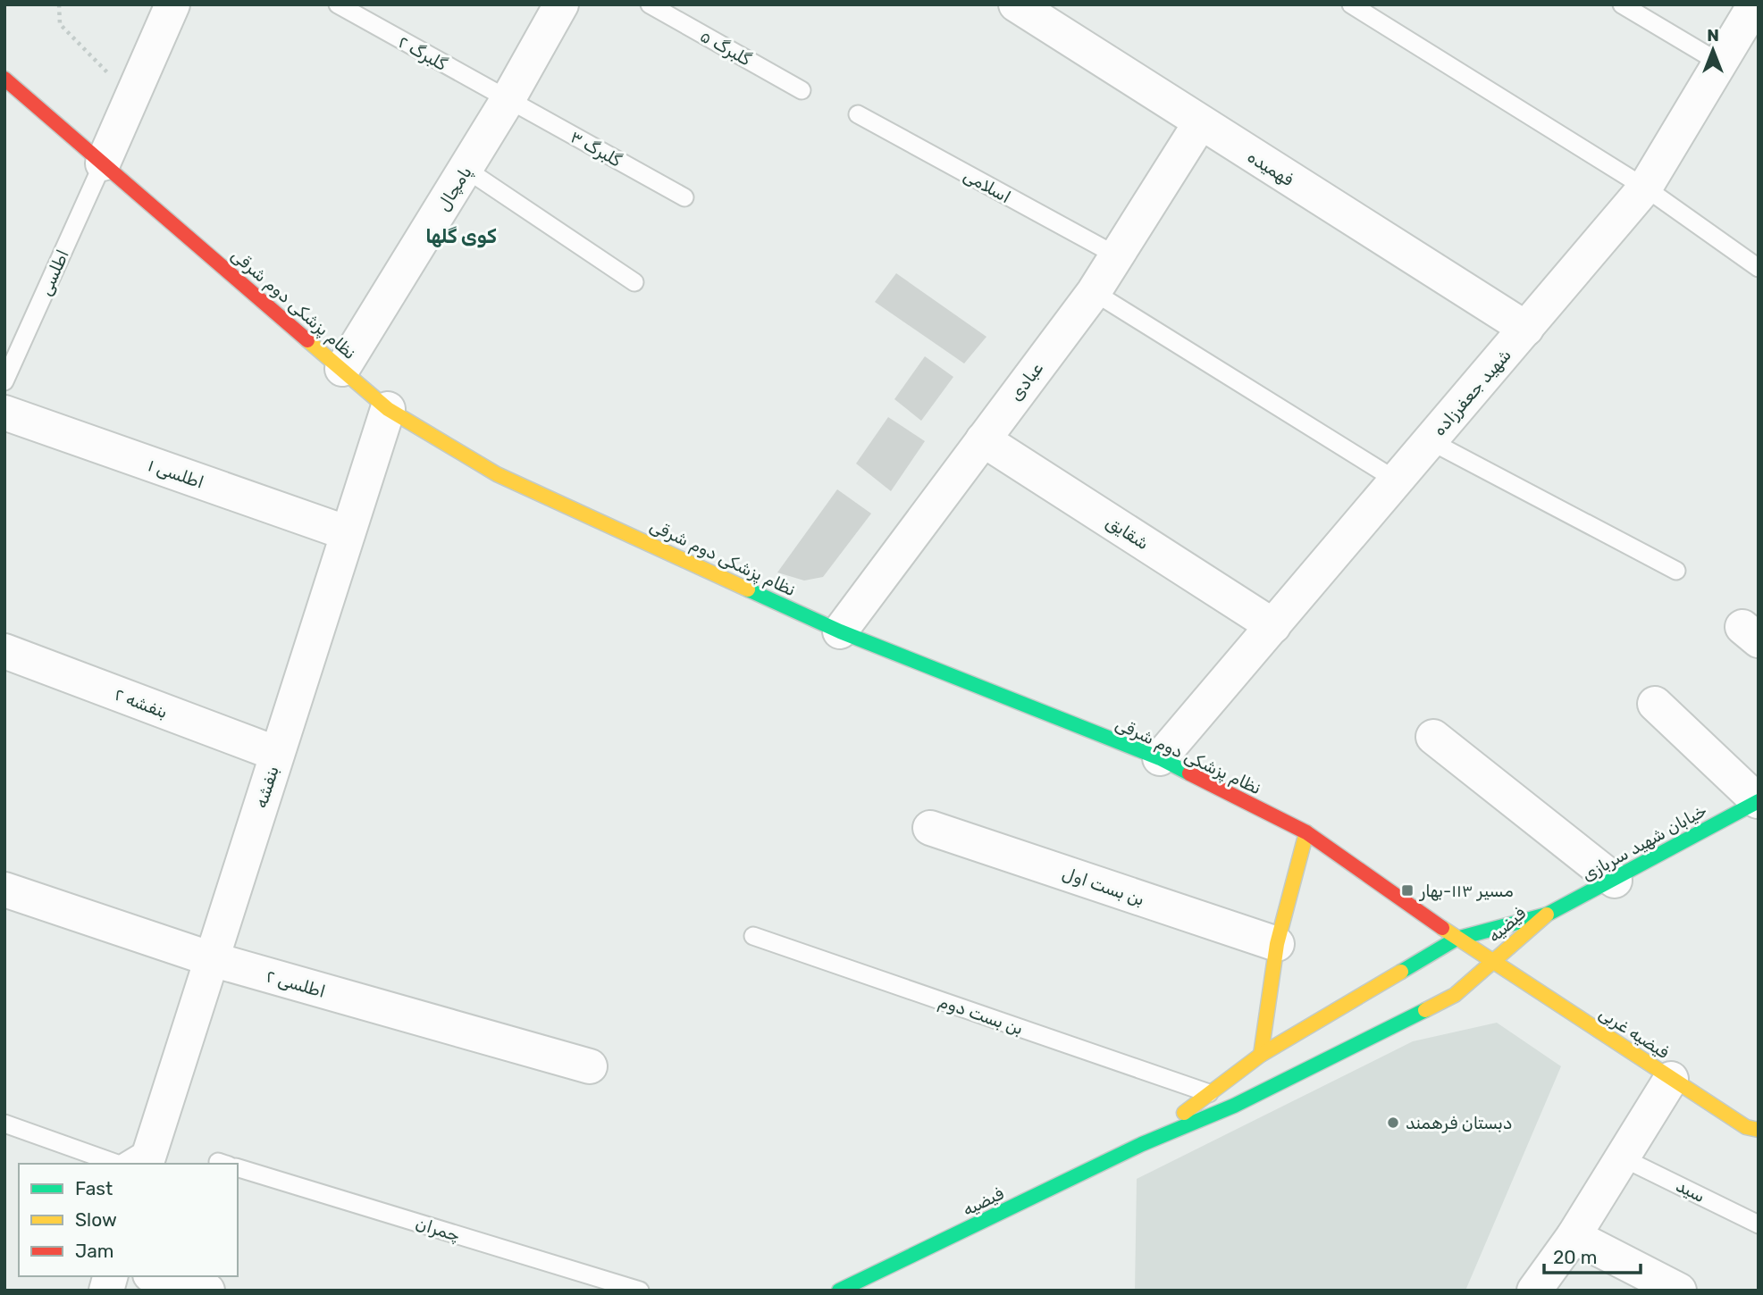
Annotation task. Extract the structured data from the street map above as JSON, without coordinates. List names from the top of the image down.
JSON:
{
  "streets": {
    "street": [
      "فهمیده",
      "پامچال",
      "نظام پزشکی دوم شرقی",
      "عبادی",
      "شهید جعفرزاده",
      "اطلسی ۱",
      "شقایق",
      "بنفشه ۲",
      "بنفشه",
      "خیابان شهید سربازی",
      "بن بست اول",
      "فیضیه",
      "اطلسی ۲",
      "فیضیه غربی"
    ],
    "lane": [
      "گلبرگ ۵",
      "گلبرگ ۲",
      "گلبرگ ۳",
      "اسلامی",
      "اطلسی",
      "بن بست دوم",
      "سید",
      "چمران"
    ]
  },
  "crossings": [
    ["گلبرگ ۲", "گلبرگ ۳"],
    ["گلبرگ ۲", "پامچال"],
    ["گلبرگ ۳", "پامچال"],
    ["فهمیده", "عبادی"],
    ["فهمیده", "شهید جعفرزاده"],
    ["اسلامی", "عبادی"],
    ["پامچال", "نظام پزشکی دوم شرقی"],
    ["اطلسی", "نظام پزشکی دوم شرقی"],
    ["نظام پزشکی دوم شرقی", "عبادی"],
    ["نظام پزشکی دوم شرقی", "شهید جعفرزاده"],
    ["نظام پزشکی دوم شرقی", "بنفشه"],
    ["نظام پزشکی دوم شرقی", "فیضیه"],
    ["نظام پزشکی دوم شرقی", "فیضیه غربی"],
    ["عبادی", "شقایق"],
    ["شهید جعفرزاده", "شقایق"],
    ["اطلسی ۱", "بنفشه"],
    ["بنفشه ۲", "بنفشه"],
    ["بنفشه", "اطلسی ۲"],
    ["خیابان شهید سربازی", "فیضیه"],
    ["فیضیه", "بن بست دوم"],
    ["فیضیه", "فیضیه غربی"]
  ],
  "districts": ["کوی گلها"],
  "places": {
    "transit": ["مسیر ۱۱۳-بهار"],
    "other": ["دبستان فرهمند"]
  },
  "legend": ["Fast", "Slow", "Jam"],
  "scale_bar": "20 m",
  "north": "top"
}
